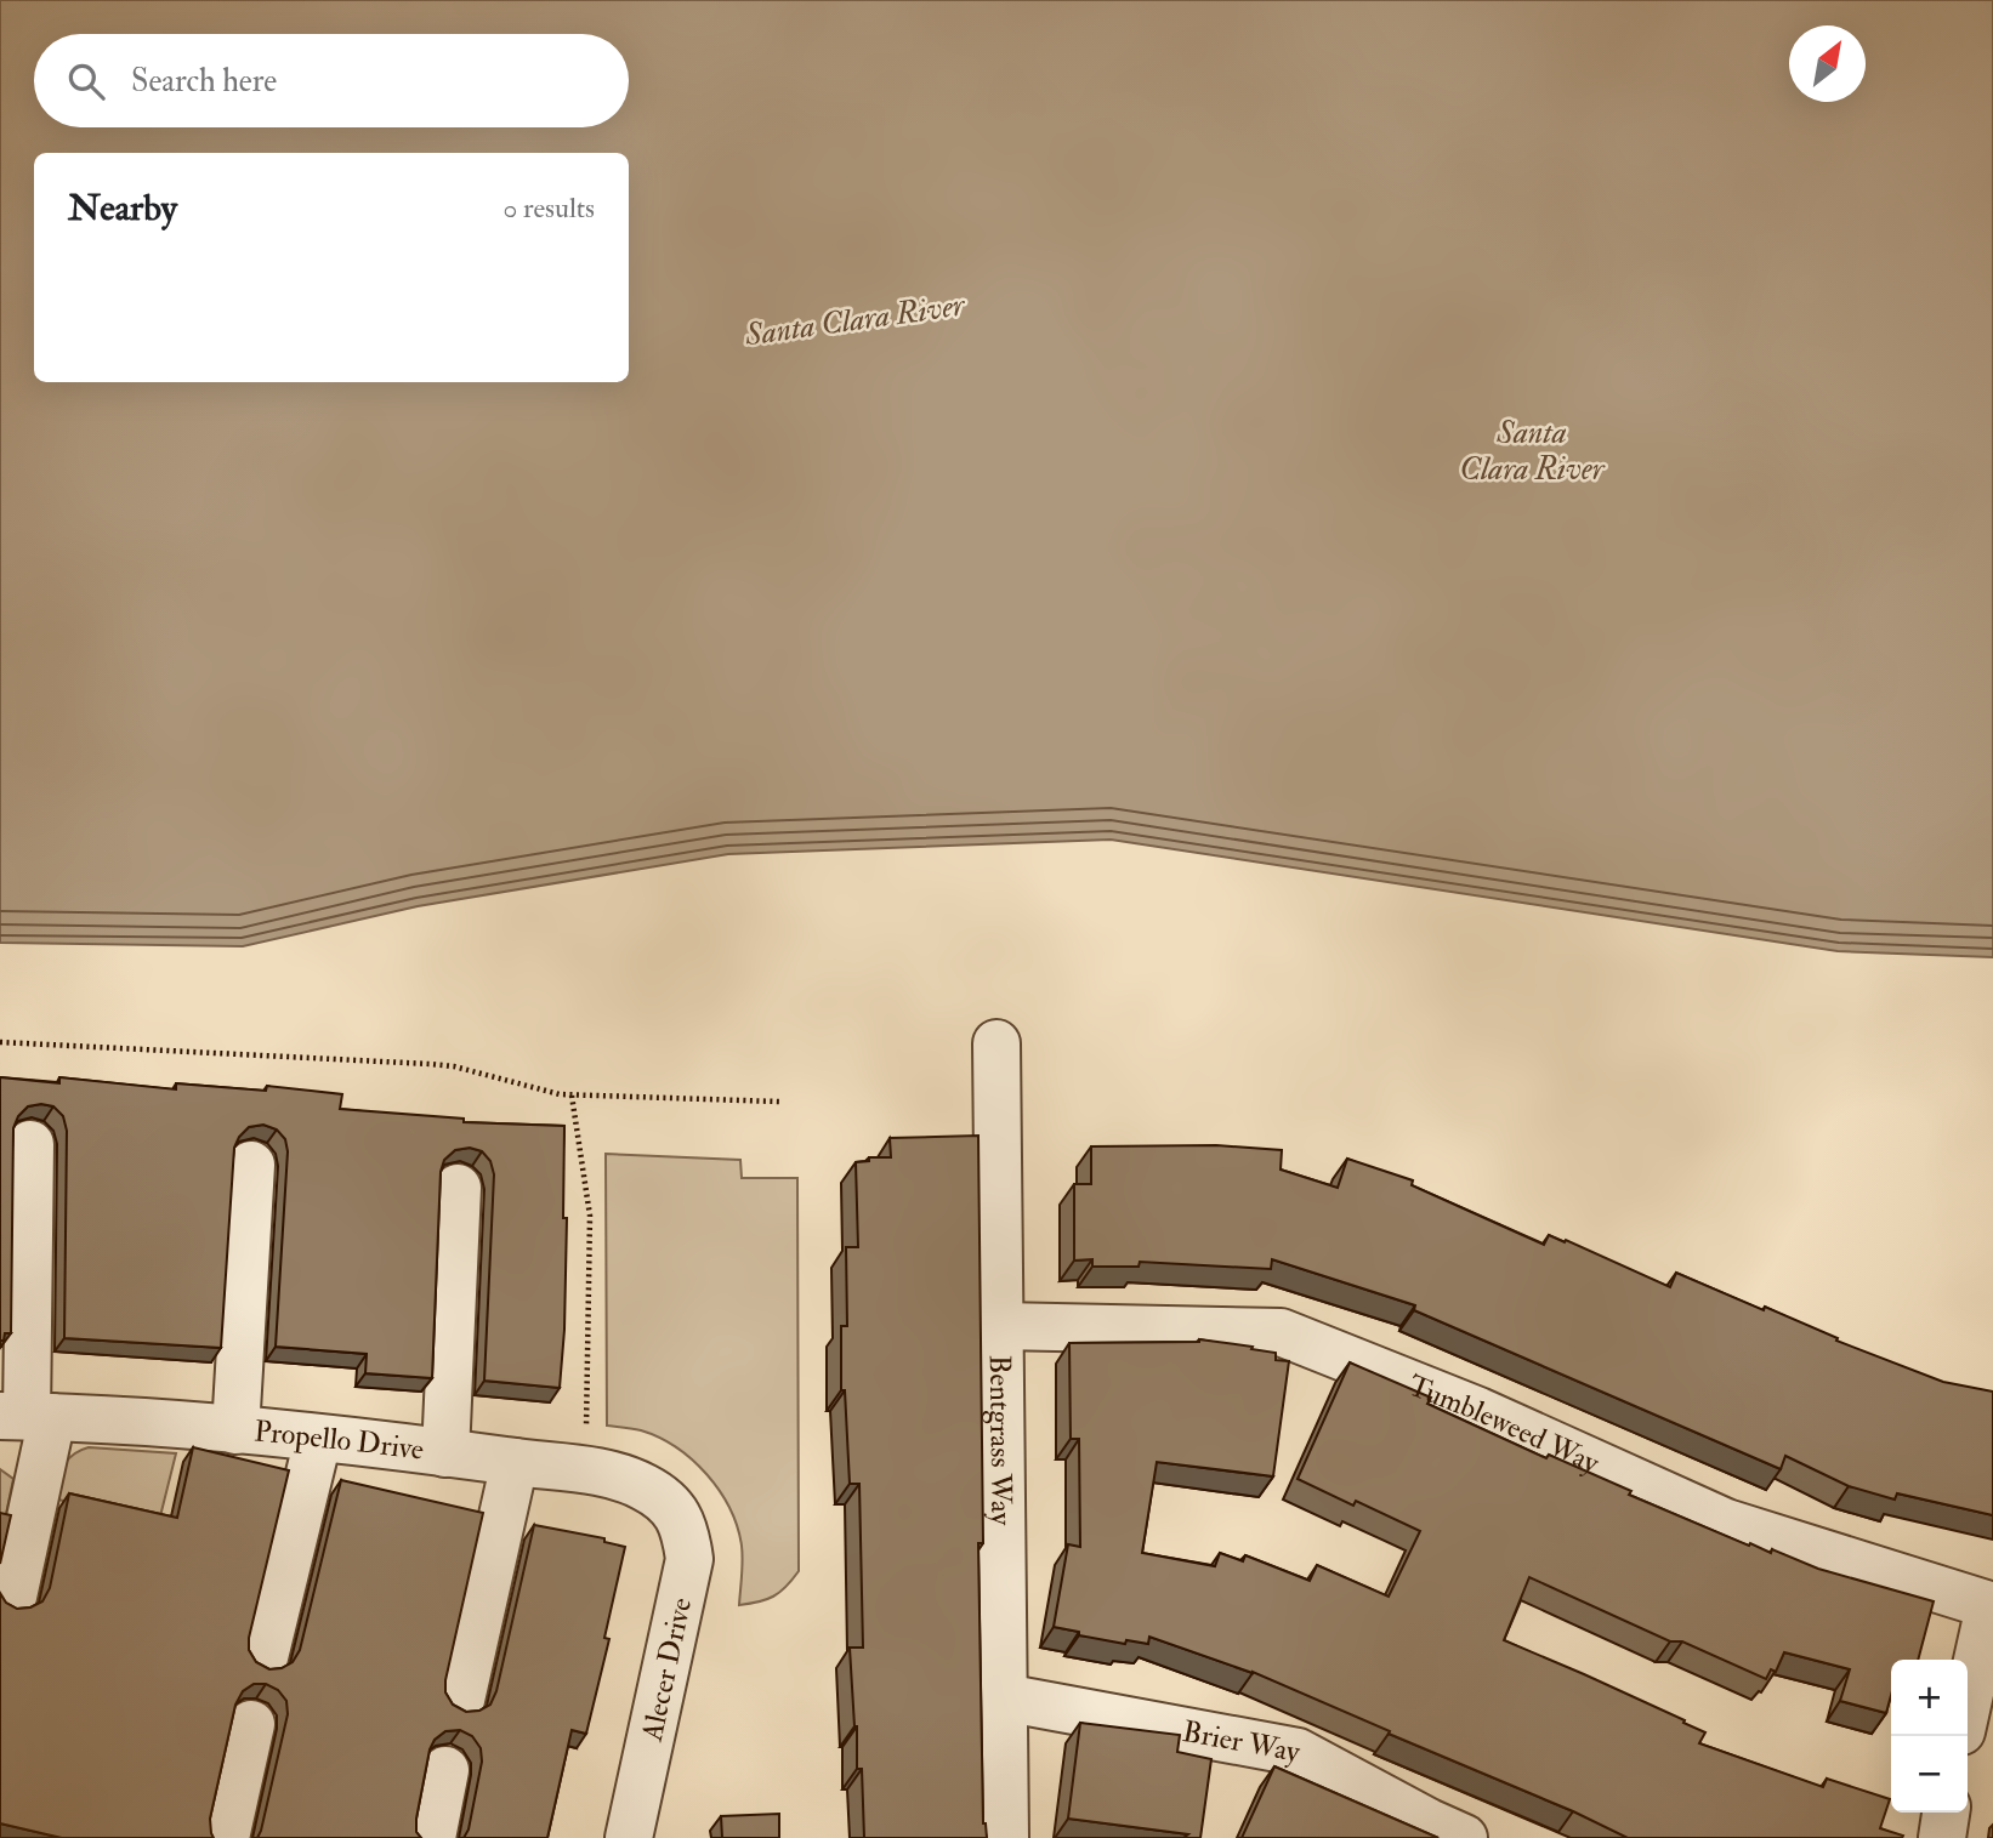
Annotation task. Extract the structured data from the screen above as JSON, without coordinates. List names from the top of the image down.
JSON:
{
  "streets": {
    "street": [
      "Tumbleweed Way",
      "Propello Drive",
      "Bentgrass Way",
      "Alecer Drive",
      "Brier Way"
    ]
  },
  "crossings": [
    ["Tumbleweed Way", "Bentgrass Way"],
    ["Propello Drive", "Alecer Drive"],
    ["Bentgrass Way", "Brier Way"]
  ],
  "water": ["Santa Clara River"],
  "north": "top right",
  "page": {
    "search": "Search here",
    "heading": ["Nearby", "0 results"],
    "map_buttons": ["+", "−"]
  }
}
